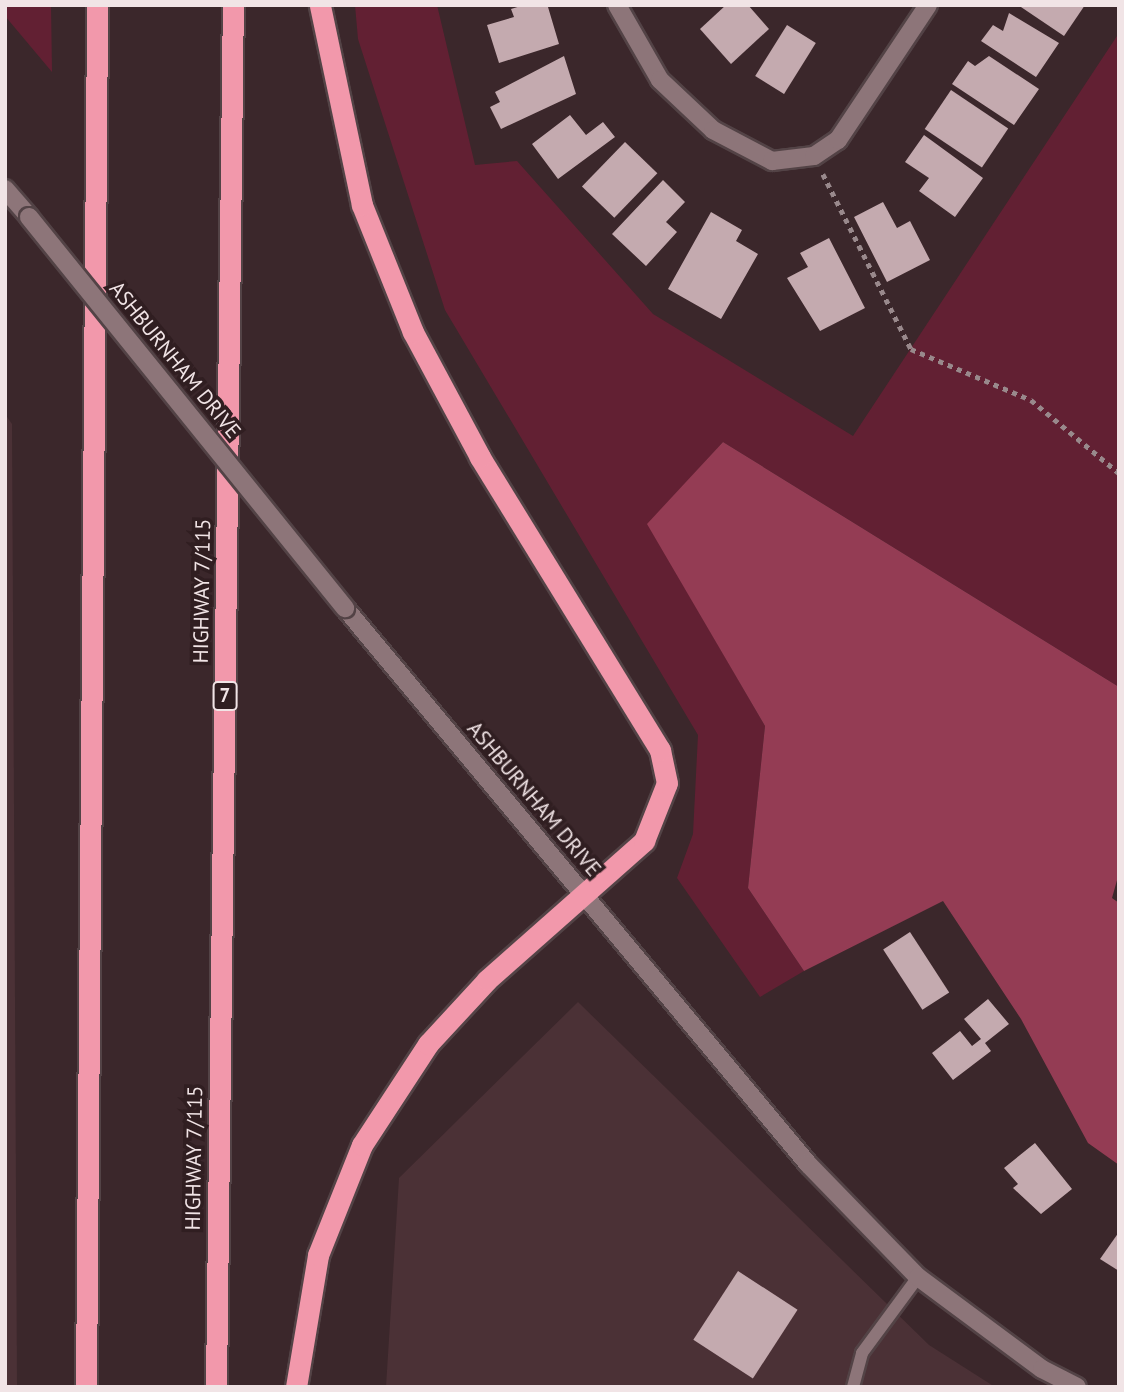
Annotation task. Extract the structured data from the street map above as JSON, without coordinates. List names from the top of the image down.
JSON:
{
  "streets": {
    "highway": ["HIGHWAY 7/115", "7"],
    "main road": ["ASHBURNHAM DRIVE"]
  }
}
